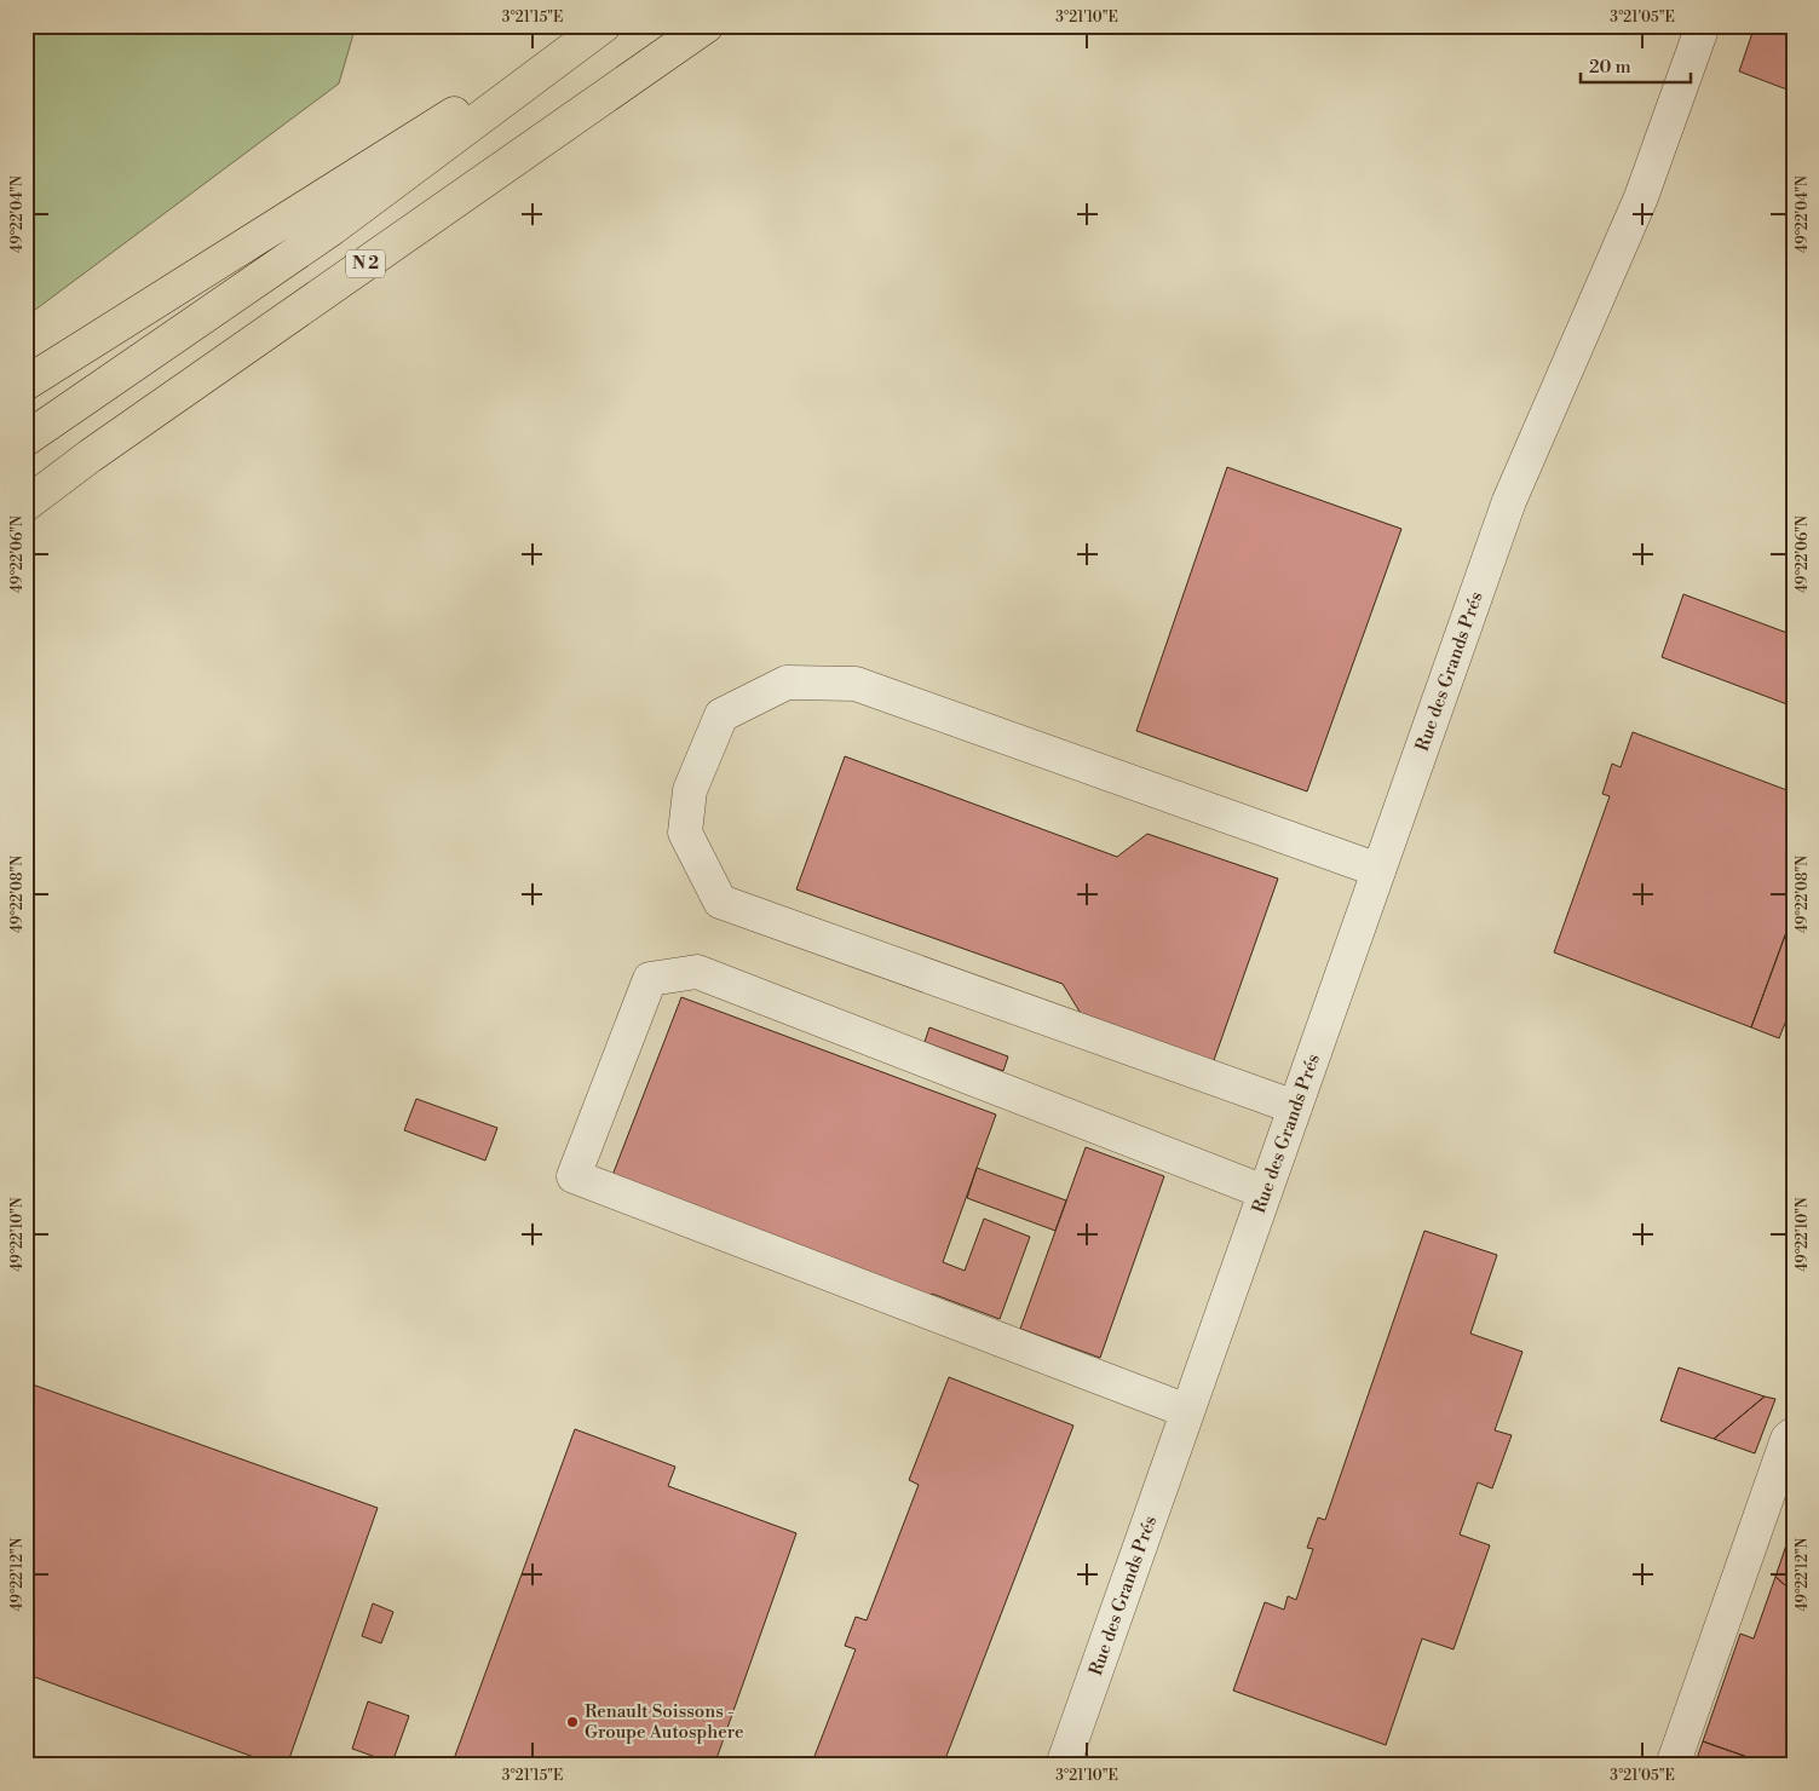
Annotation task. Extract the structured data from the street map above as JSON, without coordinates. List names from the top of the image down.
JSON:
{
  "streets": {
    "highway": ["N 2"],
    "street": ["Rue des Grands Prés"]
  },
  "places": ["Renault Soissons - Groupe Autosphere"],
  "scale_bar": "20 m",
  "coordinates": [
    "3°21'15\"E",
    "3°21'10\"E",
    "3°21'05\"E",
    "49°22'04\"N",
    "49°22'06\"N",
    "49°22'08\"N",
    "49°22'10\"N",
    "49°22'12\"N"
  ]
}
